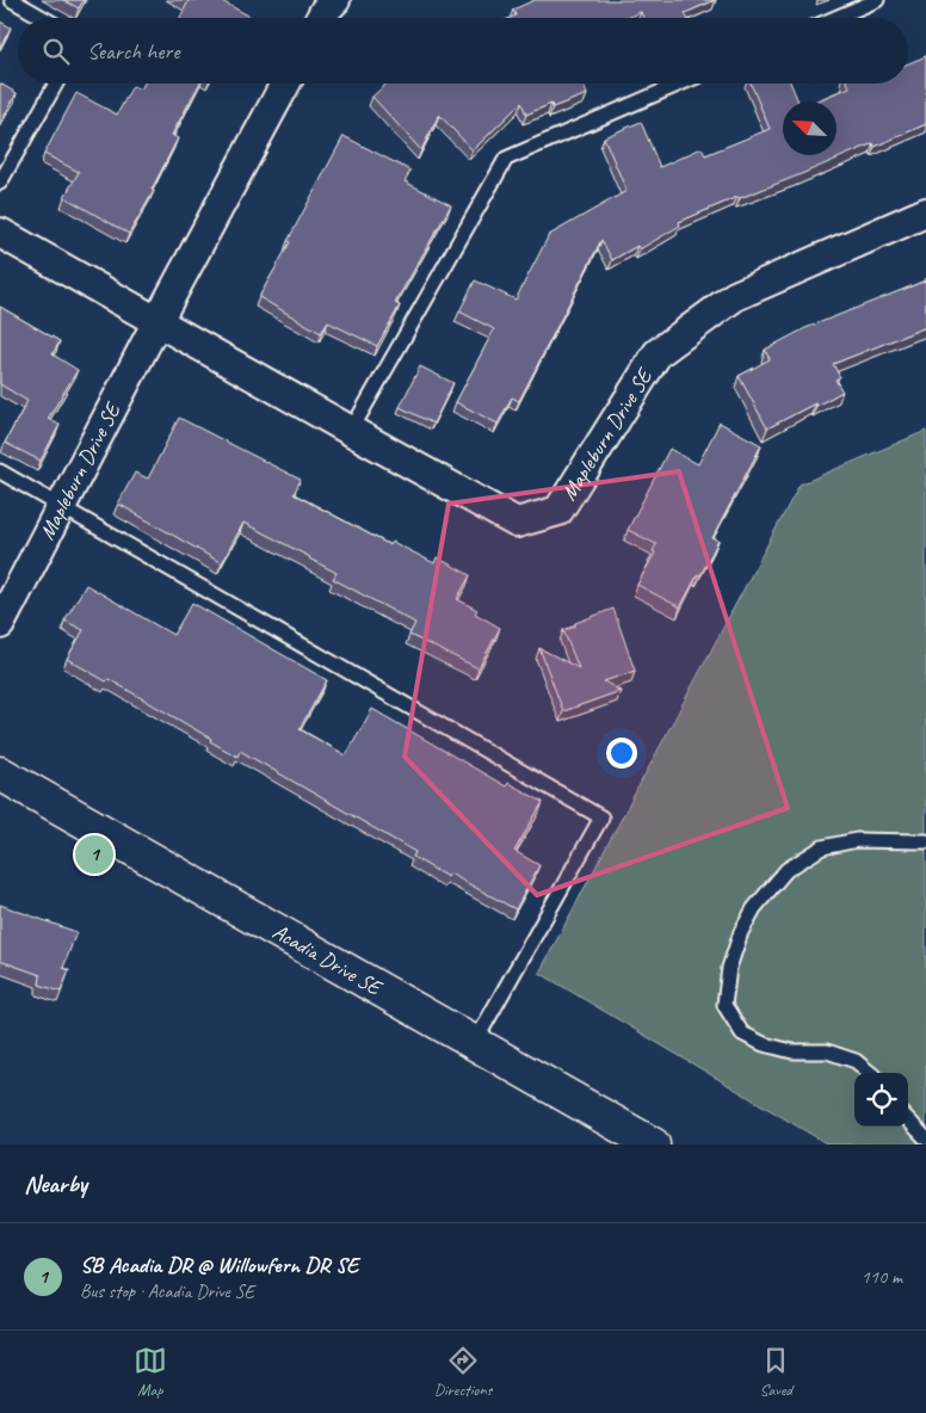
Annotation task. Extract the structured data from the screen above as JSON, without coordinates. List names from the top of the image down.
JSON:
{
  "streets": {
    "street": ["Mapleburn Drive SE", "Acadia Drive SE"]
  },
  "north": "top left",
  "page": {
    "search": "Search here",
    "pins": "1",
    "heading": "Nearby",
    "list": [
      {
        "mark": "1",
        "name": "SB Acadia DR @ Willowfern DR SE",
        "note": "Bus stop · Acadia Drive SE",
        "value": "110 m"
      }
    ],
    "nav": ["Map", "Directions", "Saved"]
  }
}
